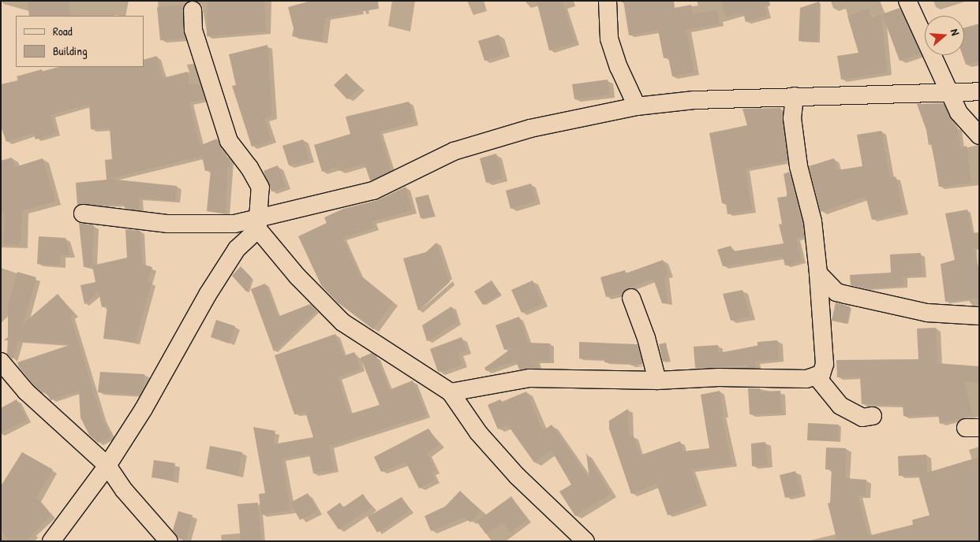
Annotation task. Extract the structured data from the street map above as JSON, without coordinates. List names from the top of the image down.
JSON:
{
  "legend": ["Road", "Building"],
  "north": "right"
}
